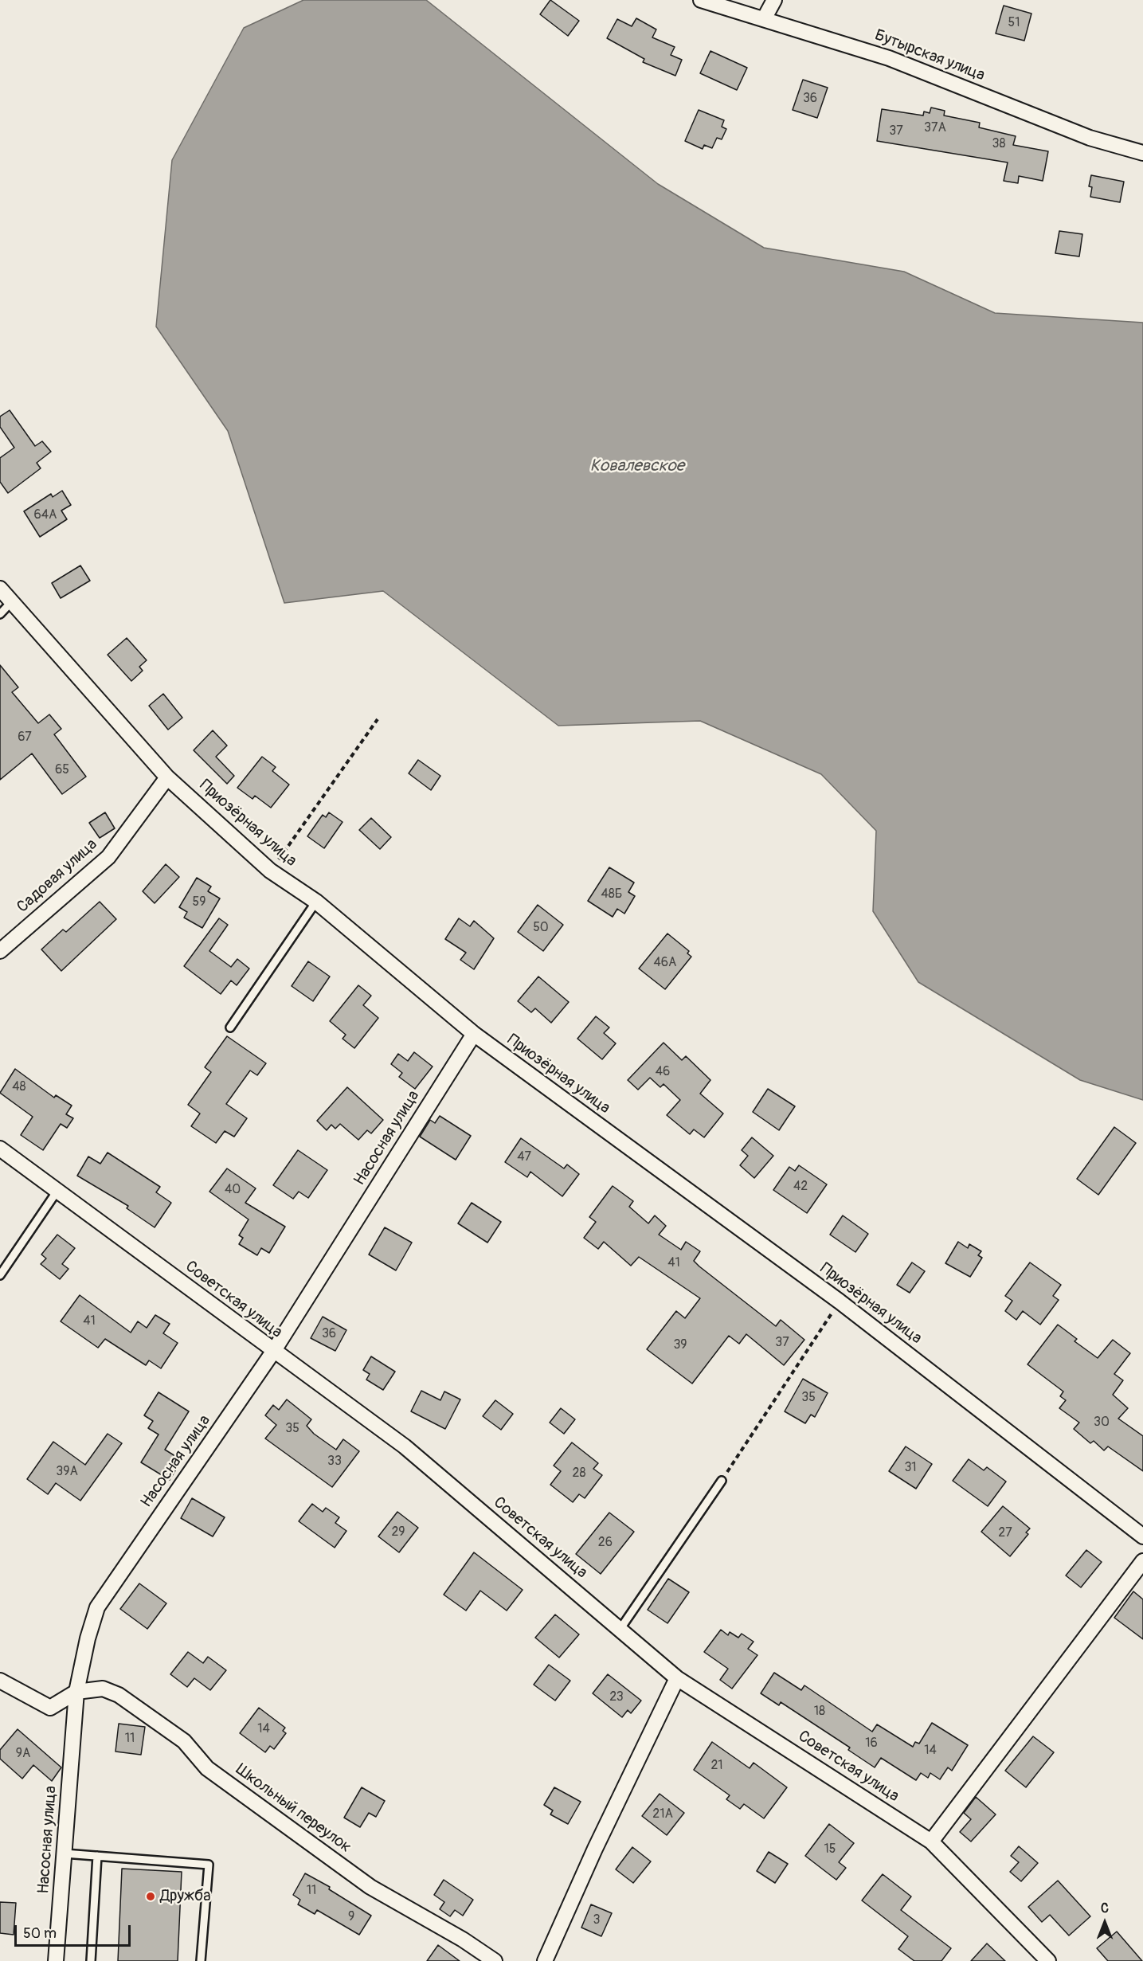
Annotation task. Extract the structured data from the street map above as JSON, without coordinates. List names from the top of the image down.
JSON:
{
  "streets": {
    "street": [
      "Бутырская улица",
      "Приозёрная улица",
      "Садовая улица",
      "Насосная улица",
      "Советская улица",
      "Школьный переулок"
    ]
  },
  "crossings": [
    ["Приозёрная улица", "Садовая улица"],
    ["Приозёрная улица", "Насосная улица"],
    ["Насосная улица", "Советская улица"],
    ["Насосная улица", "Школьный переулок"]
  ],
  "water": ["Ковалевское"],
  "places": ["Дружба"],
  "house_numbers": [
    "51",
    "36",
    "37А",
    "37",
    "38",
    "64А",
    "67",
    "65",
    "48Б",
    "59",
    "50",
    "46А",
    "46",
    "48",
    "47",
    "42",
    "40",
    "41",
    "41",
    "36",
    "37",
    "39",
    "35",
    "30",
    "35",
    "33",
    "31",
    "39А",
    "28",
    "29",
    "27",
    "26",
    "23",
    "18",
    "14",
    "11",
    "16",
    "14",
    "9А",
    "21",
    "21А",
    "15",
    "11",
    "9",
    "3"
  ],
  "scale_bar": "50 m",
  "north": "top"
}
